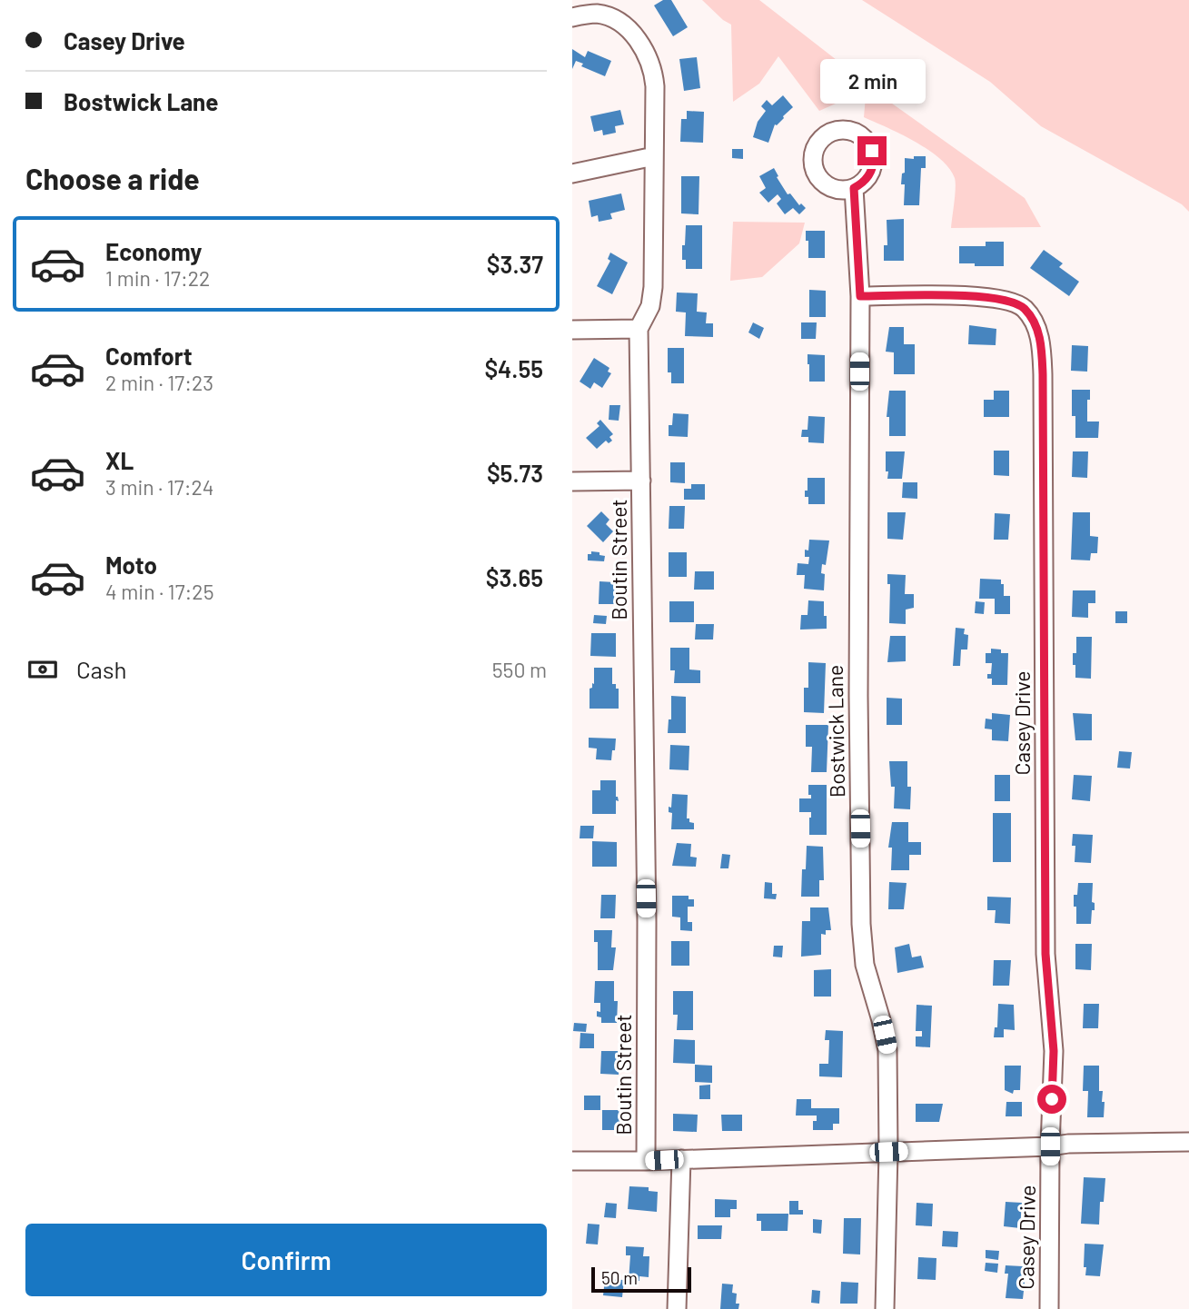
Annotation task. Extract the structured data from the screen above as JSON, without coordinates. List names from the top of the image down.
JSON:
{
  "streets": {
    "street": ["Boutin Street", "Casey Drive", "Bostwick Lane"]
  },
  "crossings": [
    ["Casey Drive", "Bostwick Lane"]
  ],
  "scale_bar": "50 m",
  "page": {
    "banner": ["Casey Drive", "Bostwick Lane"],
    "bubble": "2 min",
    "heading": "Choose a ride",
    "list": [
      {
        "name": "Economy",
        "note": "1 min · 17:22",
        "value": "$3.37"
      },
      {
        "name": "Comfort",
        "note": "2 min · 17:23",
        "value": "$4.55"
      },
      {
        "name": "XL",
        "note": "3 min · 17:24",
        "value": "$5.73"
      },
      {
        "name": "Moto",
        "note": "4 min · 17:25",
        "value": "$3.65"
      }
    ],
    "pay": ["Cash", "550 m"],
    "buttons": "Confirm",
    "scale": "50 m"
  }
}
